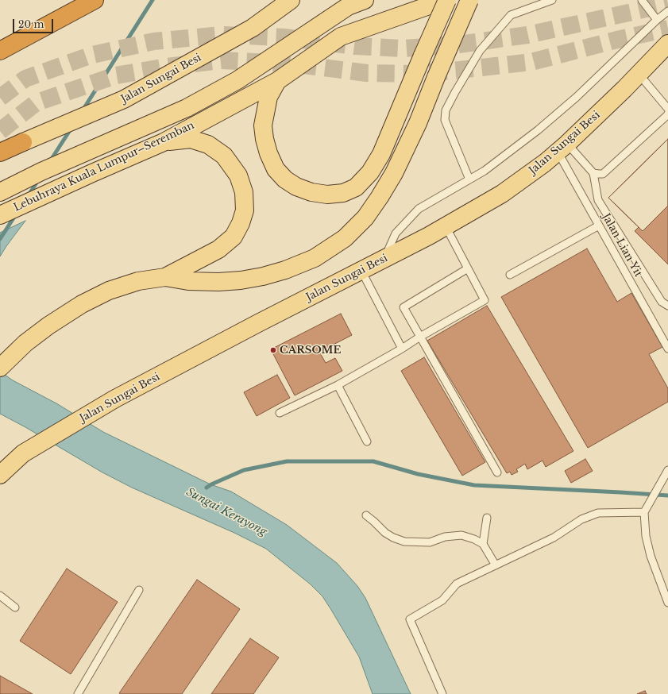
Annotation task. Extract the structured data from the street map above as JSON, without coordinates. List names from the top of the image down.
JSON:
{
  "streets": {
    "main road": ["Jalan Sungai Besi", "Lebuhraya Kuala Lumpur–Seremban"],
    "lane": ["Jalan Lian Yit"]
  },
  "crossings": [
    ["Jalan Sungai Besi", "Jalan Lian Yit"]
  ],
  "water": ["Sungai Kerayong"],
  "places": ["CARSOME"],
  "scale_bar": "20 m"
}
